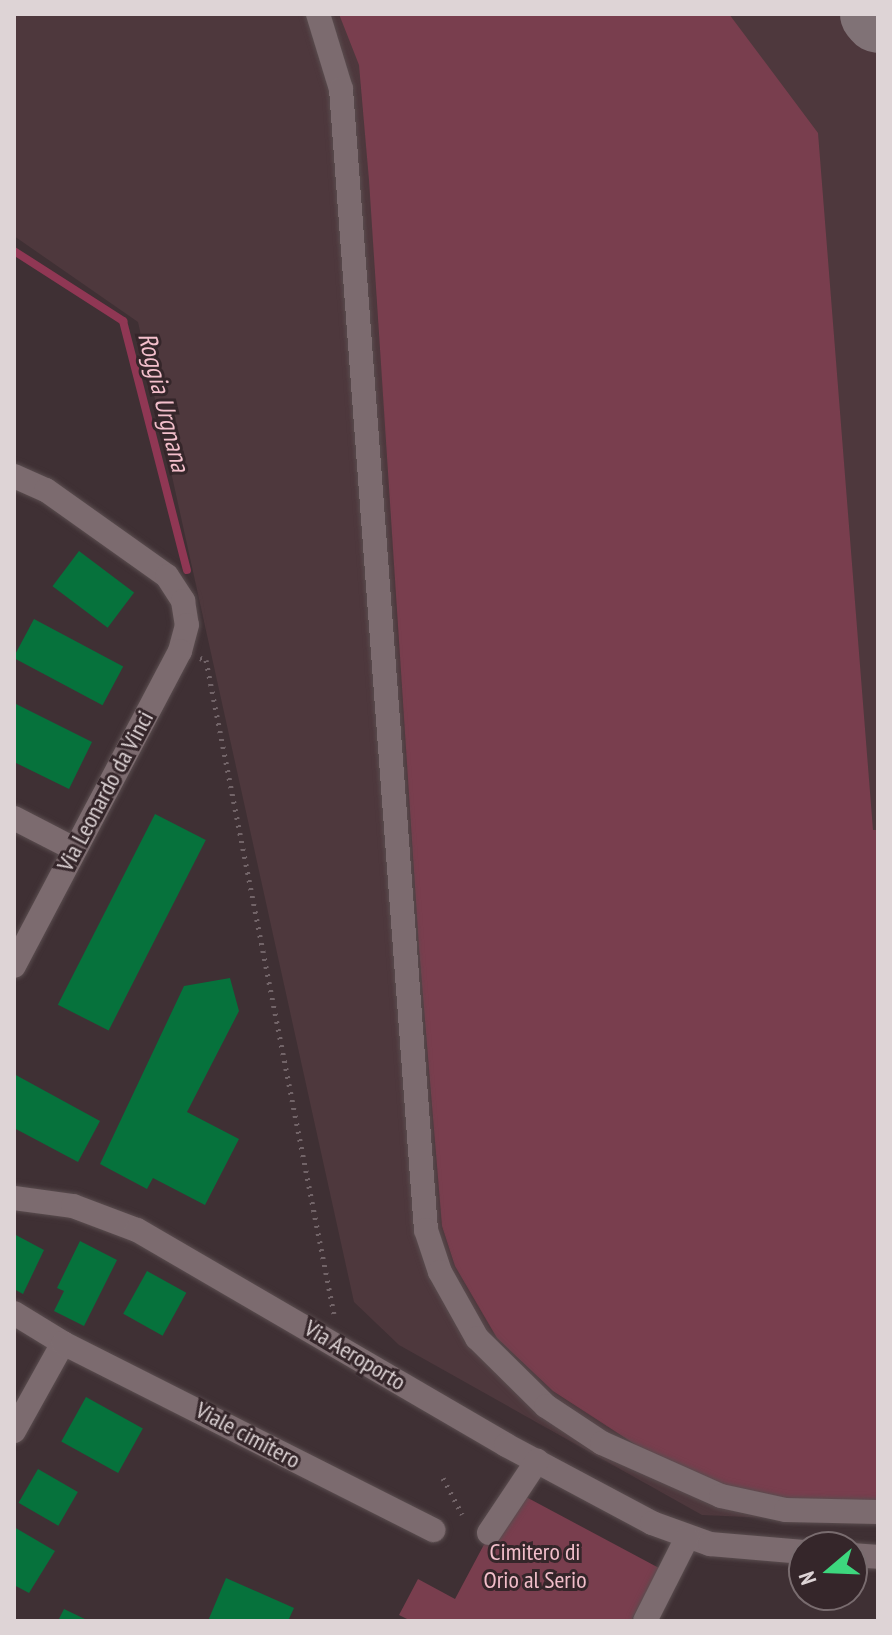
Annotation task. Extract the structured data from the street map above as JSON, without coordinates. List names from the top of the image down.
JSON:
{
  "streets": {
    "street": ["Via Leonardo da Vinci", "Via Aeroporto", "Viale cimitero"]
  },
  "water": ["Roggia Urgnana"],
  "parks": ["Cimitero di Orio al Serio"],
  "north": "left"
}
